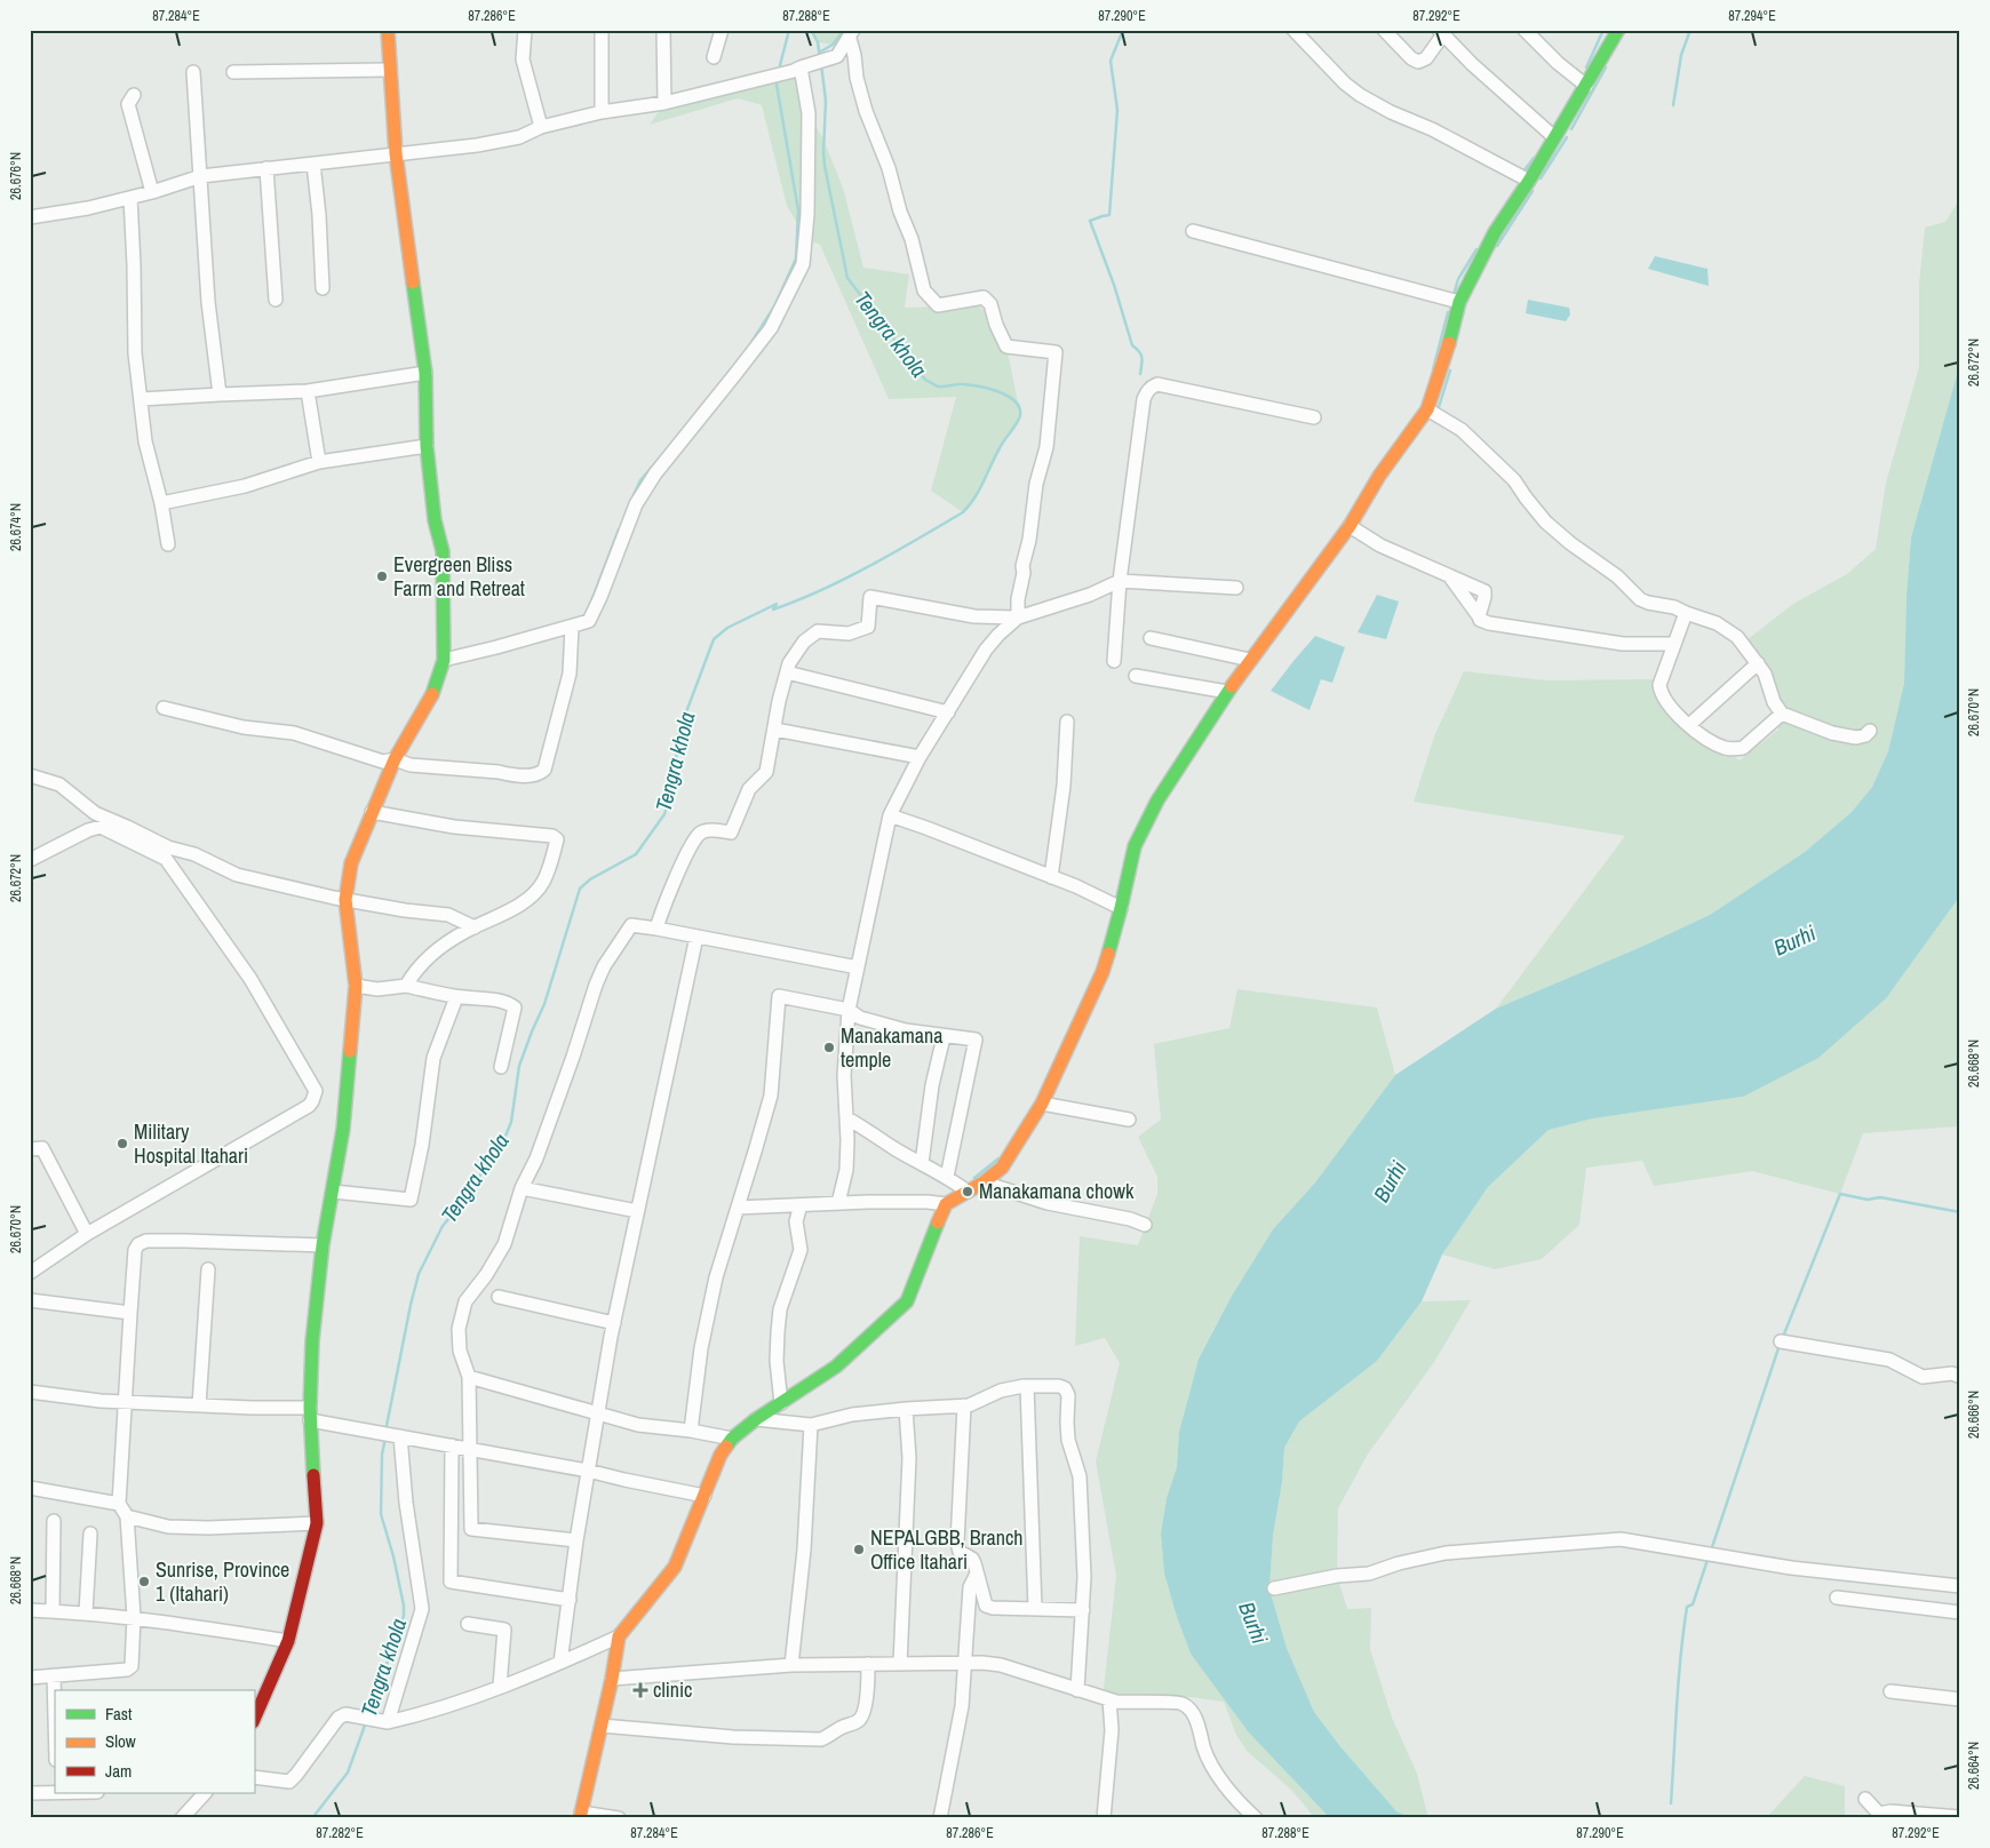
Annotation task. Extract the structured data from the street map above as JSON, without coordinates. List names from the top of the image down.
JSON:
{
  "water": ["Tengra khola", "Burhi"],
  "places": {
    "other": [
      "Evergreen Bliss Farm and Retreat",
      "Manakamana temple",
      "Military Hospital Itahari",
      "Manakamana chowk",
      "NEPALGBB, Branch Office Itahari",
      "Sunrise, Province 1 (Itahari)"
    ],
    "health": ["clinic"]
  },
  "legend": ["Fast", "Slow", "Jam"],
  "coordinates": [
    "87.284°E",
    "87.286°E",
    "87.288°E",
    "87.290°E",
    "87.292°E",
    "87.294°E",
    "26.676°N",
    "26.672°N",
    "26.674°N",
    "26.670°N",
    "26.668°N",
    "26.666°N",
    "26.664°N",
    "87.282°E"
  ]
}
